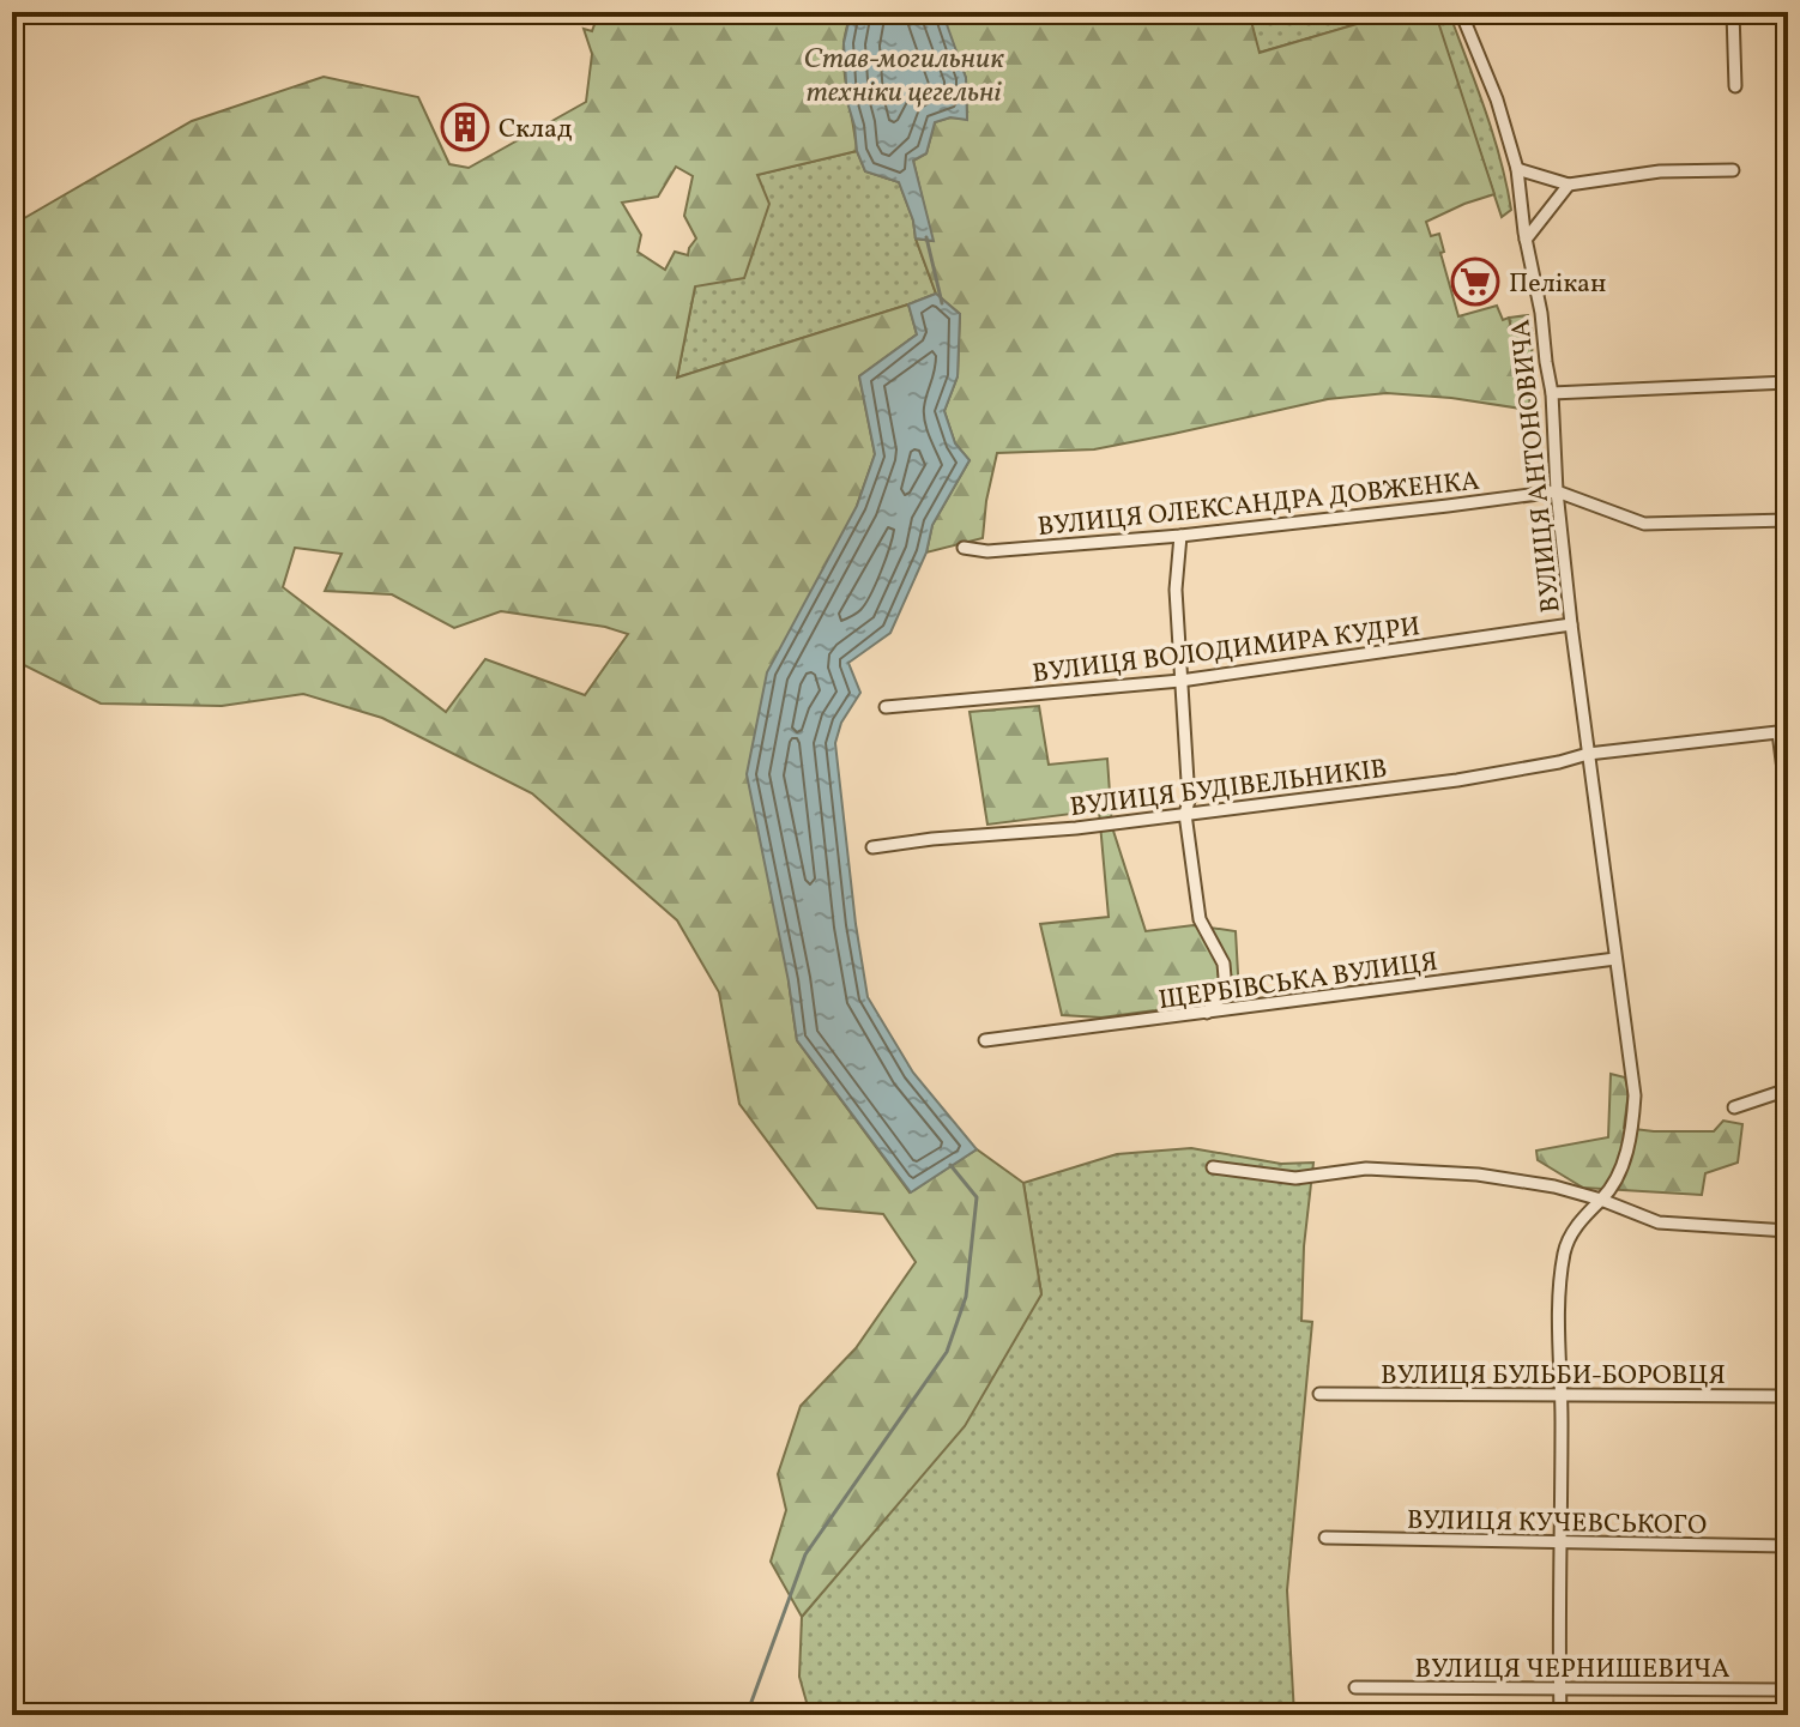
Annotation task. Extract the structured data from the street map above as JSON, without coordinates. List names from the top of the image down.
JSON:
{
  "streets": {
    "street": [
      "ВУЛИЦЯ АНТОНОВИЧА",
      "ВУЛИЦЯ ОЛЕКСАНДРА ДОВЖЕНКА",
      "ВУЛИЦЯ ВОЛОДИМИРА КУДРИ",
      "ВУЛИЦЯ БУДІВЕЛЬНИКІВ",
      "ЩЕРБІВСЬКА ВУЛИЦЯ",
      "ВУЛИЦЯ БУЛЬБИ-БОРОВЦЯ",
      "ВУЛИЦЯ КУЧЕВСЬКОГО",
      "ВУЛИЦЯ ЧЕРНИШЕВИЧА"
    ]
  },
  "crossings": [
    ["ВУЛИЦЯ АНТОНОВИЧА", "ВУЛИЦЯ ОЛЕКСАНДРА ДОВЖЕНКА"],
    ["ВУЛИЦЯ АНТОНОВИЧА", "ВУЛИЦЯ ВОЛОДИМИРА КУДРИ"],
    ["ВУЛИЦЯ АНТОНОВИЧА", "ВУЛИЦЯ БУДІВЕЛЬНИКІВ"],
    ["ВУЛИЦЯ АНТОНОВИЧА", "ЩЕРБІВСЬКА ВУЛИЦЯ"],
    ["ВУЛИЦЯ АНТОНОВИЧА", "ВУЛИЦЯ БУЛЬБИ-БОРОВЦЯ"],
    ["ВУЛИЦЯ АНТОНОВИЧА", "ВУЛИЦЯ КУЧЕВСЬКОГО"],
    ["ВУЛИЦЯ АНТОНОВИЧА", "ВУЛИЦЯ ЧЕРНИШЕВИЧА"]
  ],
  "water": ["Став-могильник техніки цегельні"],
  "places": {
    "building": ["Склад"],
    "supermarket": ["Пелікан"]
  }
}
